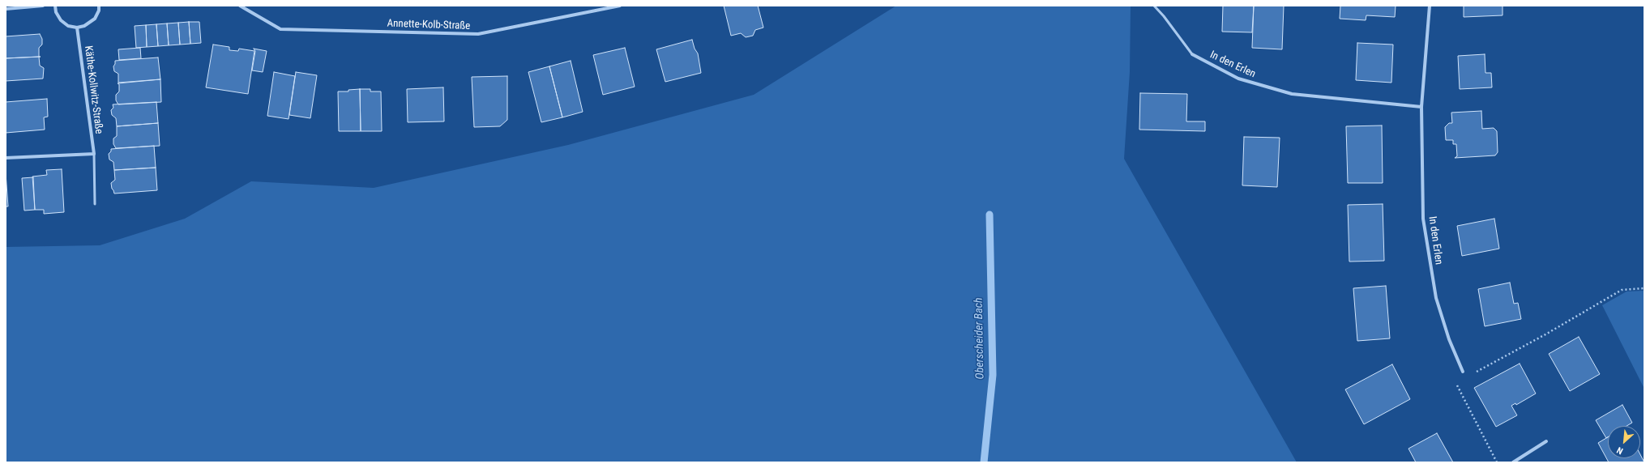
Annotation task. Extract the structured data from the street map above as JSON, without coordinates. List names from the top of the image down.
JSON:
{
  "streets": {
    "street": ["Annette-Kolb-Straße", "In den Erlen", "Käthe-Kollwitz-Straße"]
  },
  "water": ["Oberscheider Bach"],
  "north": "bottom left"
}
